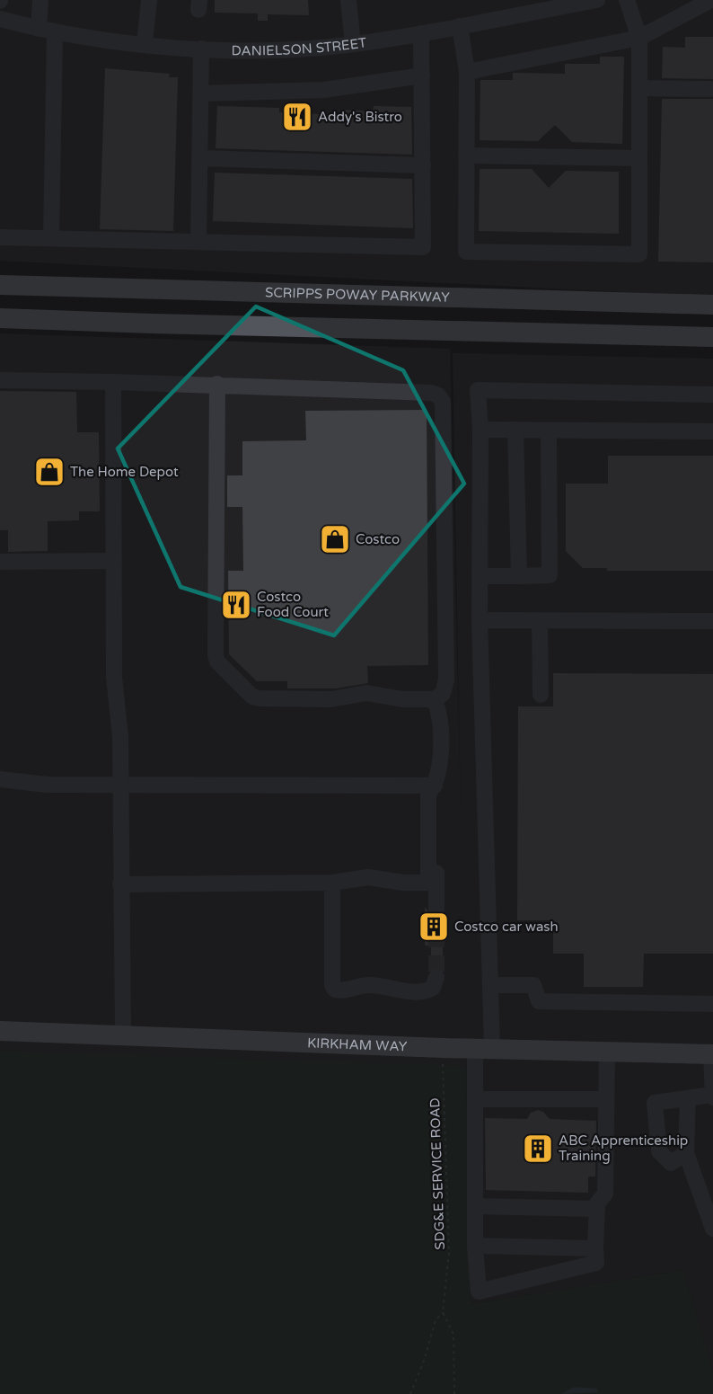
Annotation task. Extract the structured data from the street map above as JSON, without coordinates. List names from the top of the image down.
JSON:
{
  "streets": {
    "main road": ["SCRIPPS POWAY PARKWAY", "KIRKHAM WAY"],
    "street": ["DANIELSON STREET"],
    "path": ["SDG&E SERVICE ROAD"]
  },
  "crossings": [
    ["KIRKHAM WAY", "SDG&E SERVICE ROAD"]
  ],
  "places": {
    "restaurant": ["Addy's Bistro", "Costco Food Court"],
    "shop": ["The Home Depot", "Costco"],
    "building": ["Costco car wash", "ABC Apprenticeship Training"]
  }
}
